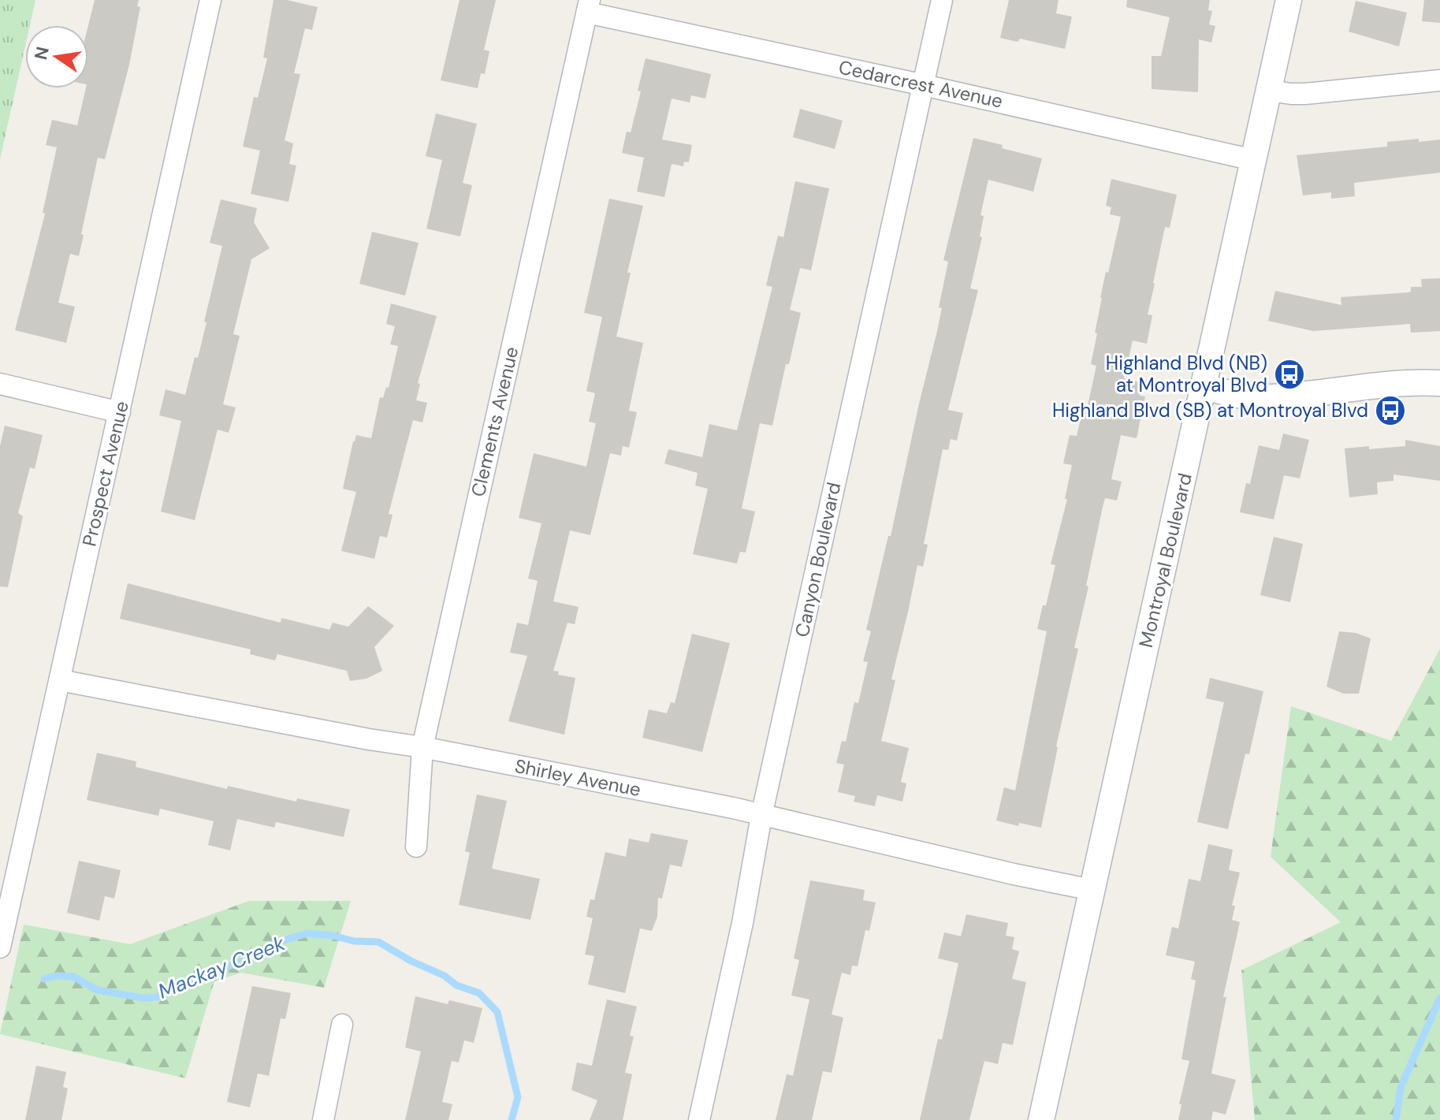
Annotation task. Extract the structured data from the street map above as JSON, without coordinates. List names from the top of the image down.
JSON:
{
  "streets": {
    "street": [
      "Cedarcrest Avenue",
      "Clements Avenue",
      "Prospect Avenue",
      "Canyon Boulevard",
      "Montroyal Boulevard",
      "Shirley Avenue"
    ]
  },
  "crossings": [
    ["Cedarcrest Avenue", "Clements Avenue"],
    ["Cedarcrest Avenue", "Canyon Boulevard"],
    ["Cedarcrest Avenue", "Montroyal Boulevard"],
    ["Clements Avenue", "Shirley Avenue"],
    ["Prospect Avenue", "Shirley Avenue"],
    ["Canyon Boulevard", "Shirley Avenue"],
    ["Montroyal Boulevard", "Shirley Avenue"]
  ],
  "water": ["Mackay Creek"],
  "places": {
    "bus stop": ["Highland Blvd (NB) at Montroyal Blvd", "Highland Blvd (SB) at Montroyal Blvd"]
  },
  "north": "left"
}
